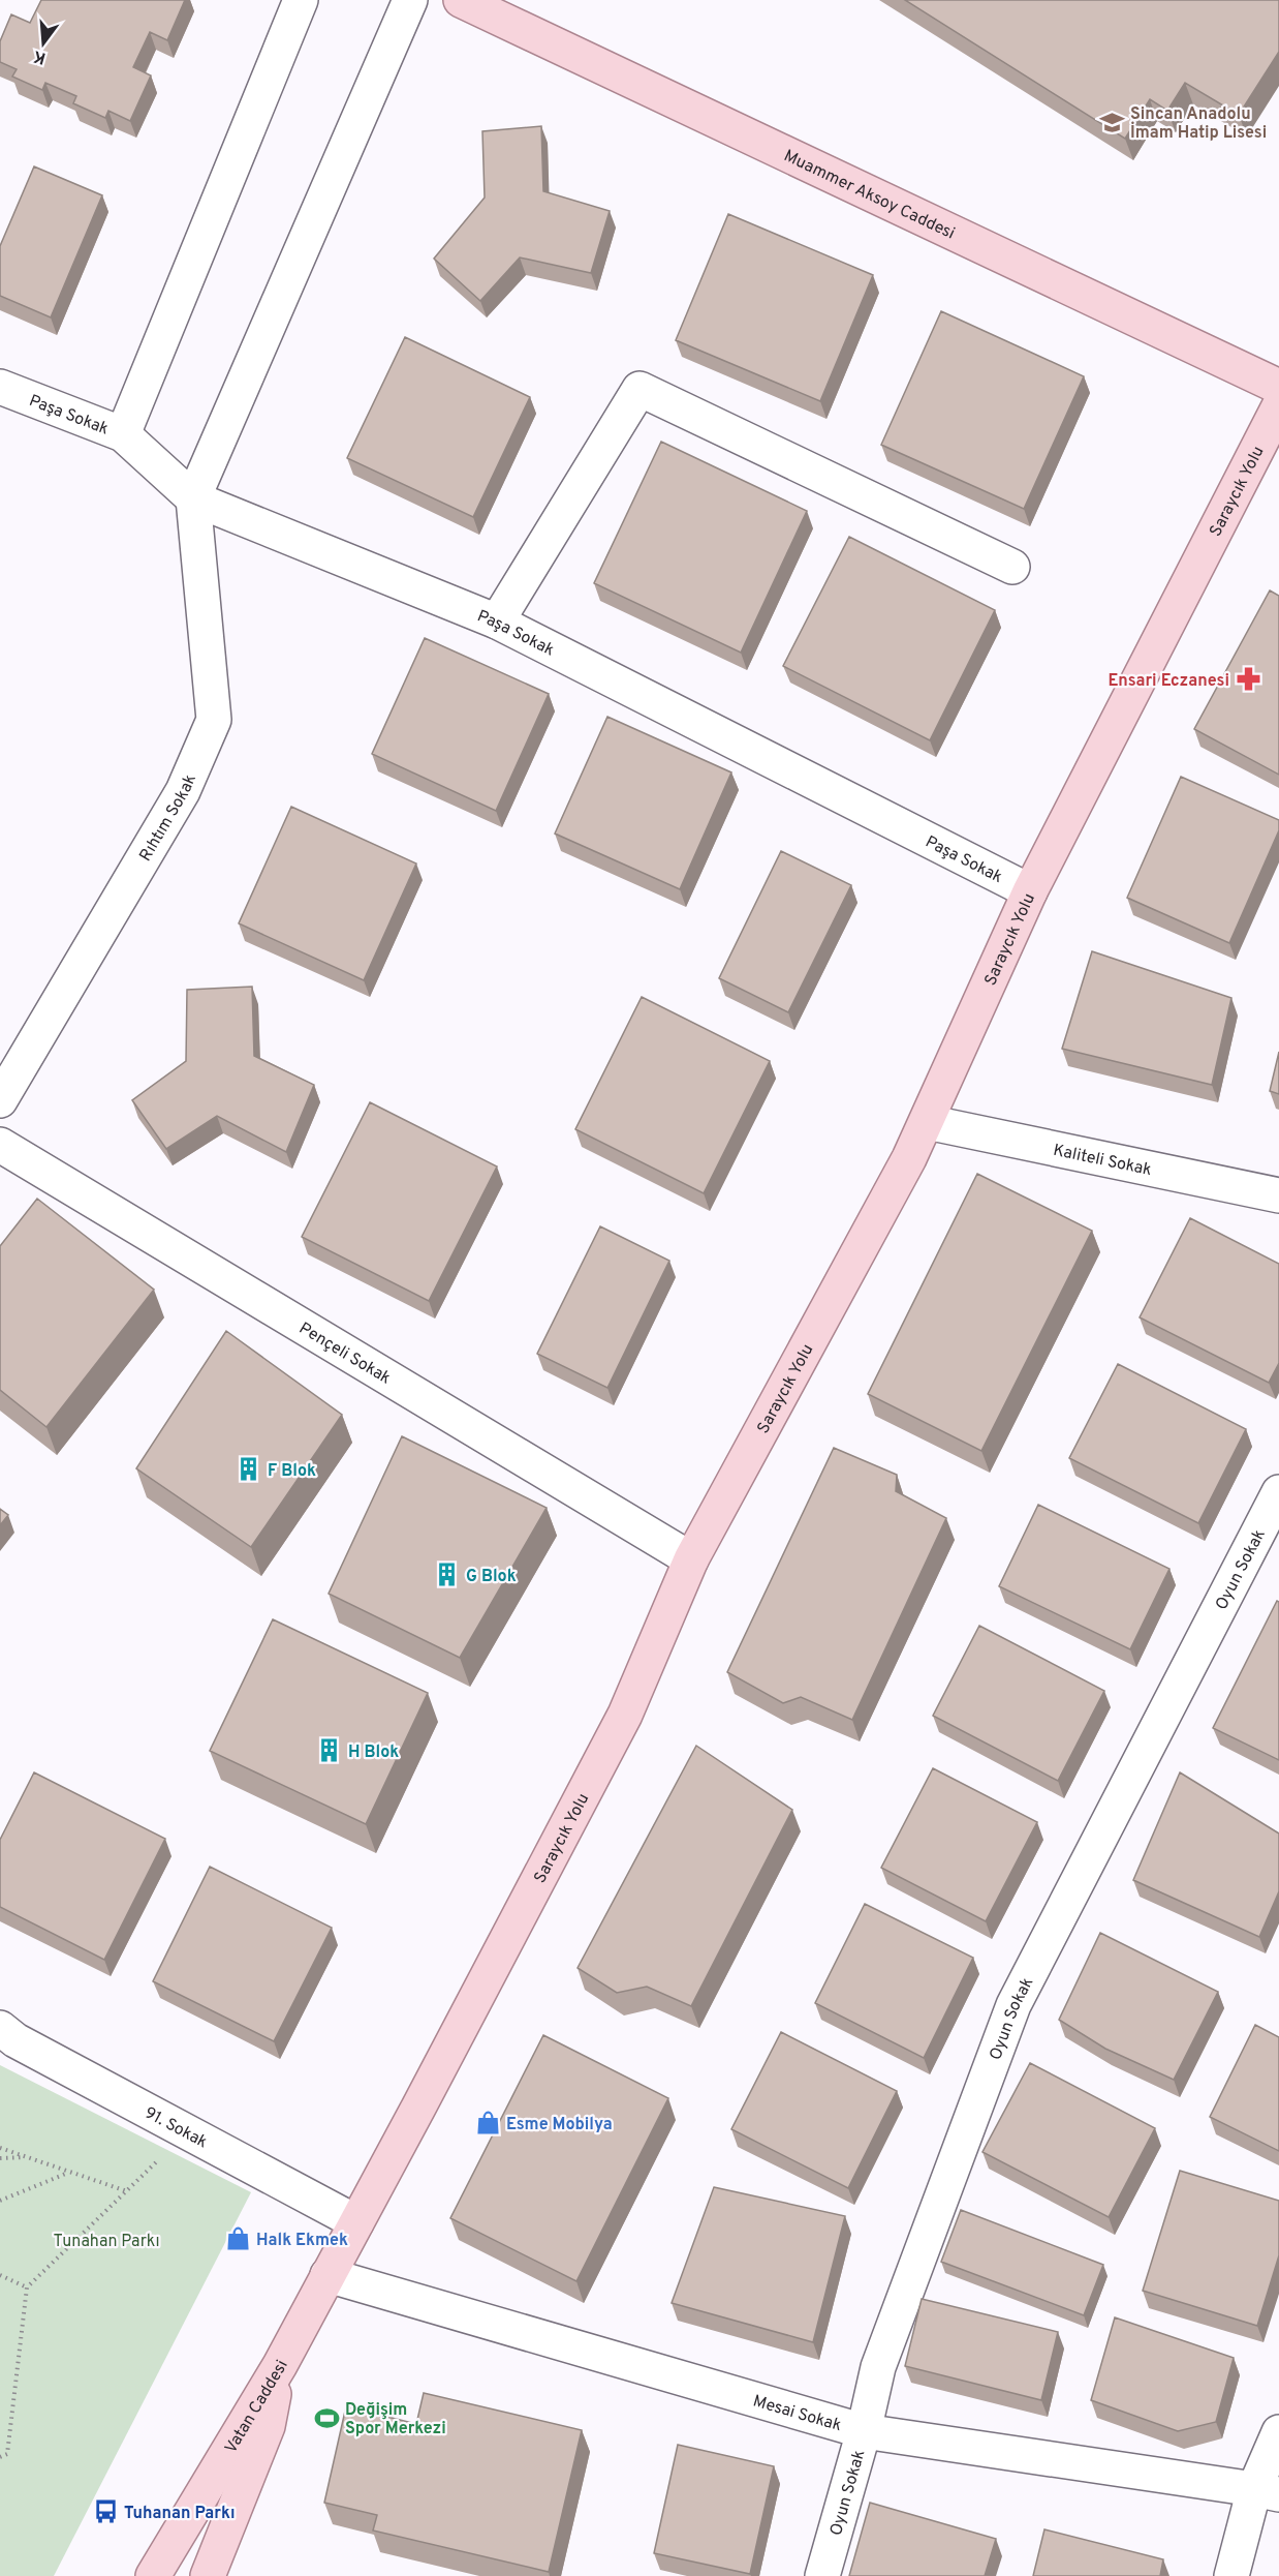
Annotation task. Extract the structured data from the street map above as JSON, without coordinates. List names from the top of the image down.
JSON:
{
  "streets": {
    "main road": ["Muammer Aksoy Caddesi", "Saraycık Yolu", "Vatan Caddesi"],
    "street": [
      "Paşa Sokak",
      "Rıhtım Sokak",
      "Kaliteli Sokak",
      "Pençeli Sokak",
      "Oyun Sokak",
      "91. Sokak",
      "Mesai Sokak"
    ]
  },
  "crossings": [
    ["Paşa Sokak", "Saraycık Yolu"],
    ["Paşa Sokak", "Rıhtım Sokak"],
    ["Saraycık Yolu", "Kaliteli Sokak"],
    ["Saraycık Yolu", "Pençeli Sokak"],
    ["Saraycık Yolu", "91. Sokak"],
    ["Saraycık Yolu", "Mesai Sokak"],
    ["Saraycık Yolu", "Vatan Caddesi"],
    ["Oyun Sokak", "Mesai Sokak"]
  ],
  "parks": ["Tunahan Parkı"],
  "places": {
    "school or university": ["Sincan Anadolu İmam Hatip Lisesi"],
    "pharmacy": ["Ensari Eczanesi"],
    "building": ["F Blok", "G Blok", "H Blok"],
    "shop": ["Esme Mobilya", "Halk Ekmek"],
    "sports": ["Değişim Spor Merkezi"],
    "bus stop": ["Tuhanan Parkı"]
  },
  "north": "bottom"
}
